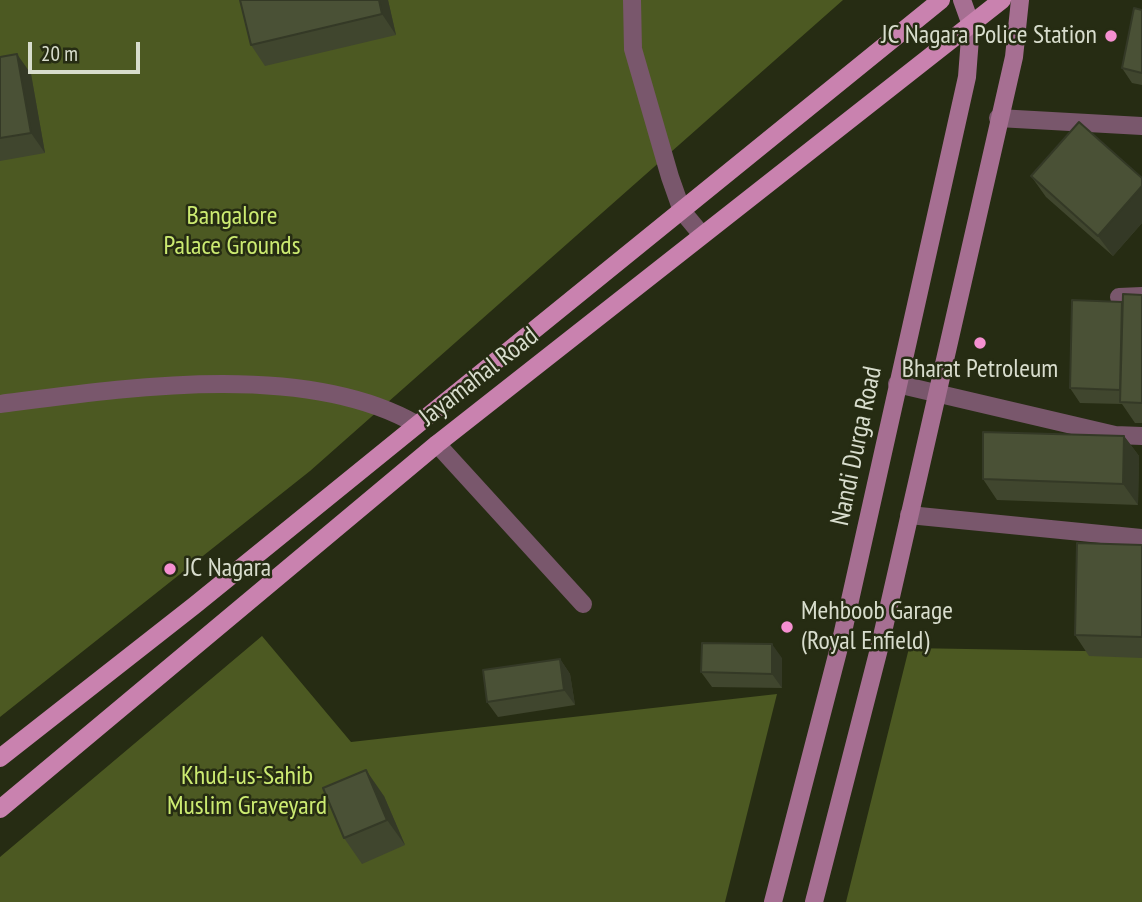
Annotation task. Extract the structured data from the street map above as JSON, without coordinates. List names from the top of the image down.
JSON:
{
  "streets": {
    "main road": ["Jayamahal Road", "Nandi Durga Road"]
  },
  "crossings": [
    ["Jayamahal Road", "Nandi Durga Road"]
  ],
  "parks": ["Bangalore Palace Grounds", "Khud-us-Sahib Muslim Graveyard"],
  "places": [
    "JC Nagara Police Station",
    "Bharat Petroleum",
    "JC Nagara",
    "Mehboob Garage (Royal Enfield)"
  ],
  "scale_bar": "20 m"
}
